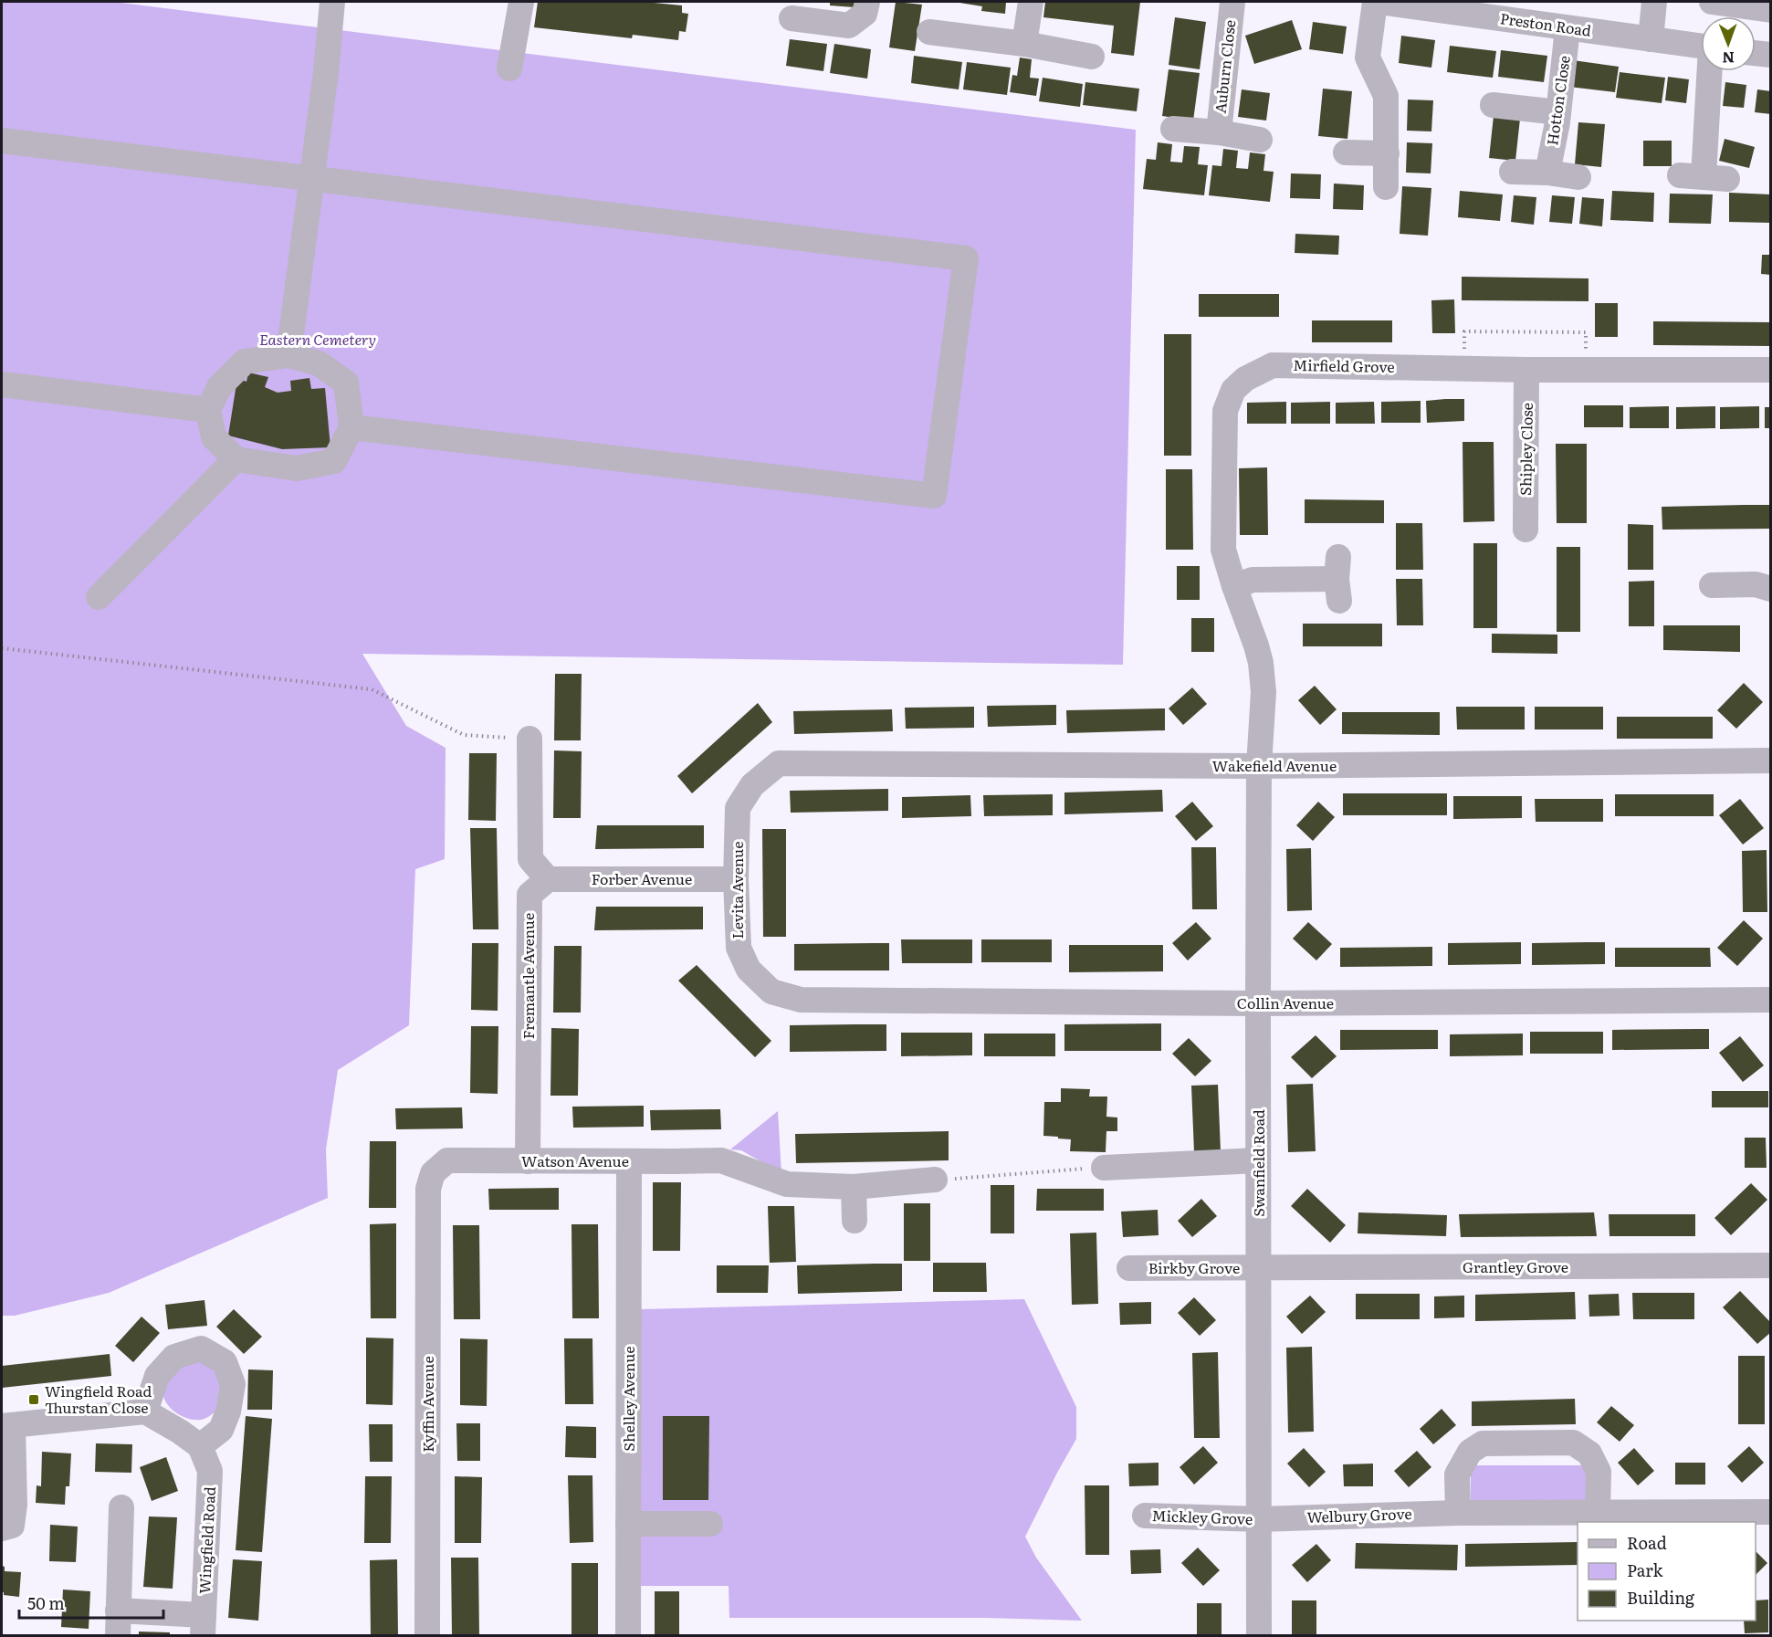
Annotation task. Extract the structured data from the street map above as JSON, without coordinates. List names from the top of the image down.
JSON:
{
  "streets": {
    "street": [
      "Preston Road",
      "Auburn Close",
      "Hotton Close",
      "Mirfield Grove",
      "Shipley Close",
      "Wakefield Avenue",
      "Forber Avenue",
      "Levita Avenue",
      "Fremantle Avenue",
      "Collin Avenue",
      "Watson Avenue",
      "Swanfield Road",
      "Grantley Grove",
      "Birkby Grove",
      "Shelley Avenue",
      "Kyffin Avenue",
      "Welbury Grove",
      "Mickley Grove",
      "Wingfield Road"
    ]
  },
  "crossings": [
    ["Preston Road", "Hotton Close"],
    ["Mirfield Grove", "Shipley Close"],
    ["Mirfield Grove", "Swanfield Road"],
    ["Wakefield Avenue", "Levita Avenue"],
    ["Wakefield Avenue", "Swanfield Road"],
    ["Forber Avenue", "Levita Avenue"],
    ["Forber Avenue", "Fremantle Avenue"],
    ["Levita Avenue", "Collin Avenue"],
    ["Fremantle Avenue", "Watson Avenue"],
    ["Collin Avenue", "Swanfield Road"],
    ["Watson Avenue", "Shelley Avenue"],
    ["Watson Avenue", "Kyffin Avenue"],
    ["Swanfield Road", "Grantley Grove"],
    ["Swanfield Road", "Birkby Grove"],
    ["Swanfield Road", "Welbury Grove"],
    ["Swanfield Road", "Mickley Grove"],
    ["Grantley Grove", "Birkby Grove"],
    ["Welbury Grove", "Mickley Grove"]
  ],
  "parks": ["Eastern Cemetery"],
  "places": {
    "transit": ["Wingfield Road Thurstan Close"]
  },
  "legend": ["Road", "Park", "Building"],
  "scale_bar": "50 m",
  "north": "bottom"
}
